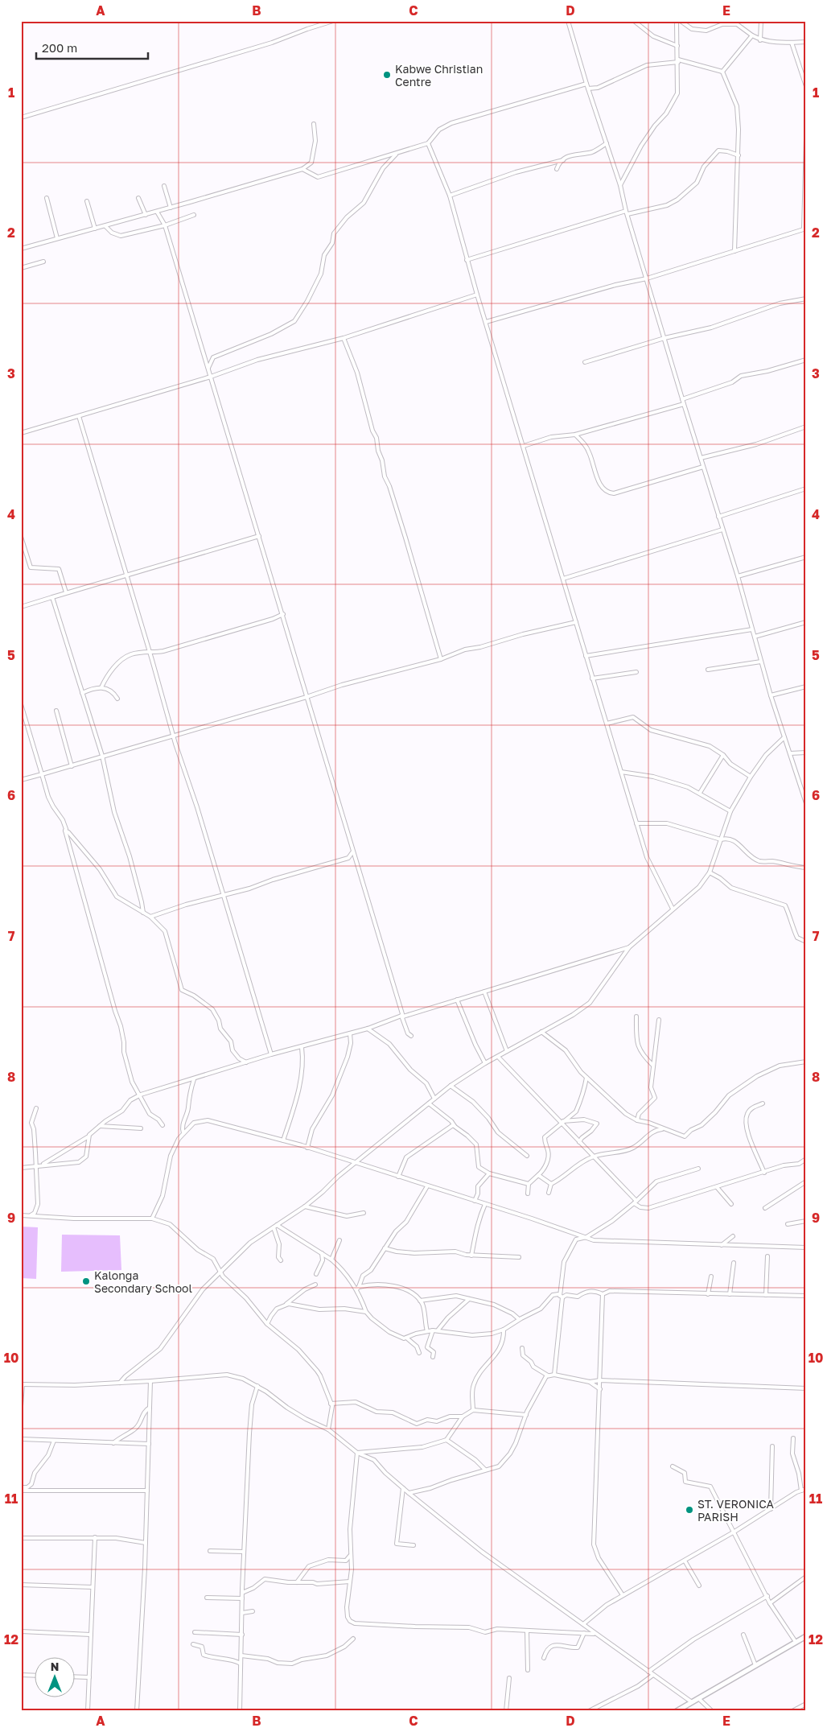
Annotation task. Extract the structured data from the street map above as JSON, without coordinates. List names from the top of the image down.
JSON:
{
  "places": ["Kabwe Christian Centre", "Kalonga Secondary School", "ST. VERONICA PARISH"],
  "scale_bar": "200 m",
  "north": "top",
  "grid": {
    "columns": [
      "A",
      "B",
      "C",
      "D",
      "E"
    ],
    "rows": [
      "1",
      "2",
      "3",
      "4",
      "5",
      "6",
      "7",
      "8",
      "9",
      "10",
      "11",
      "12"
    ]
  }
}
